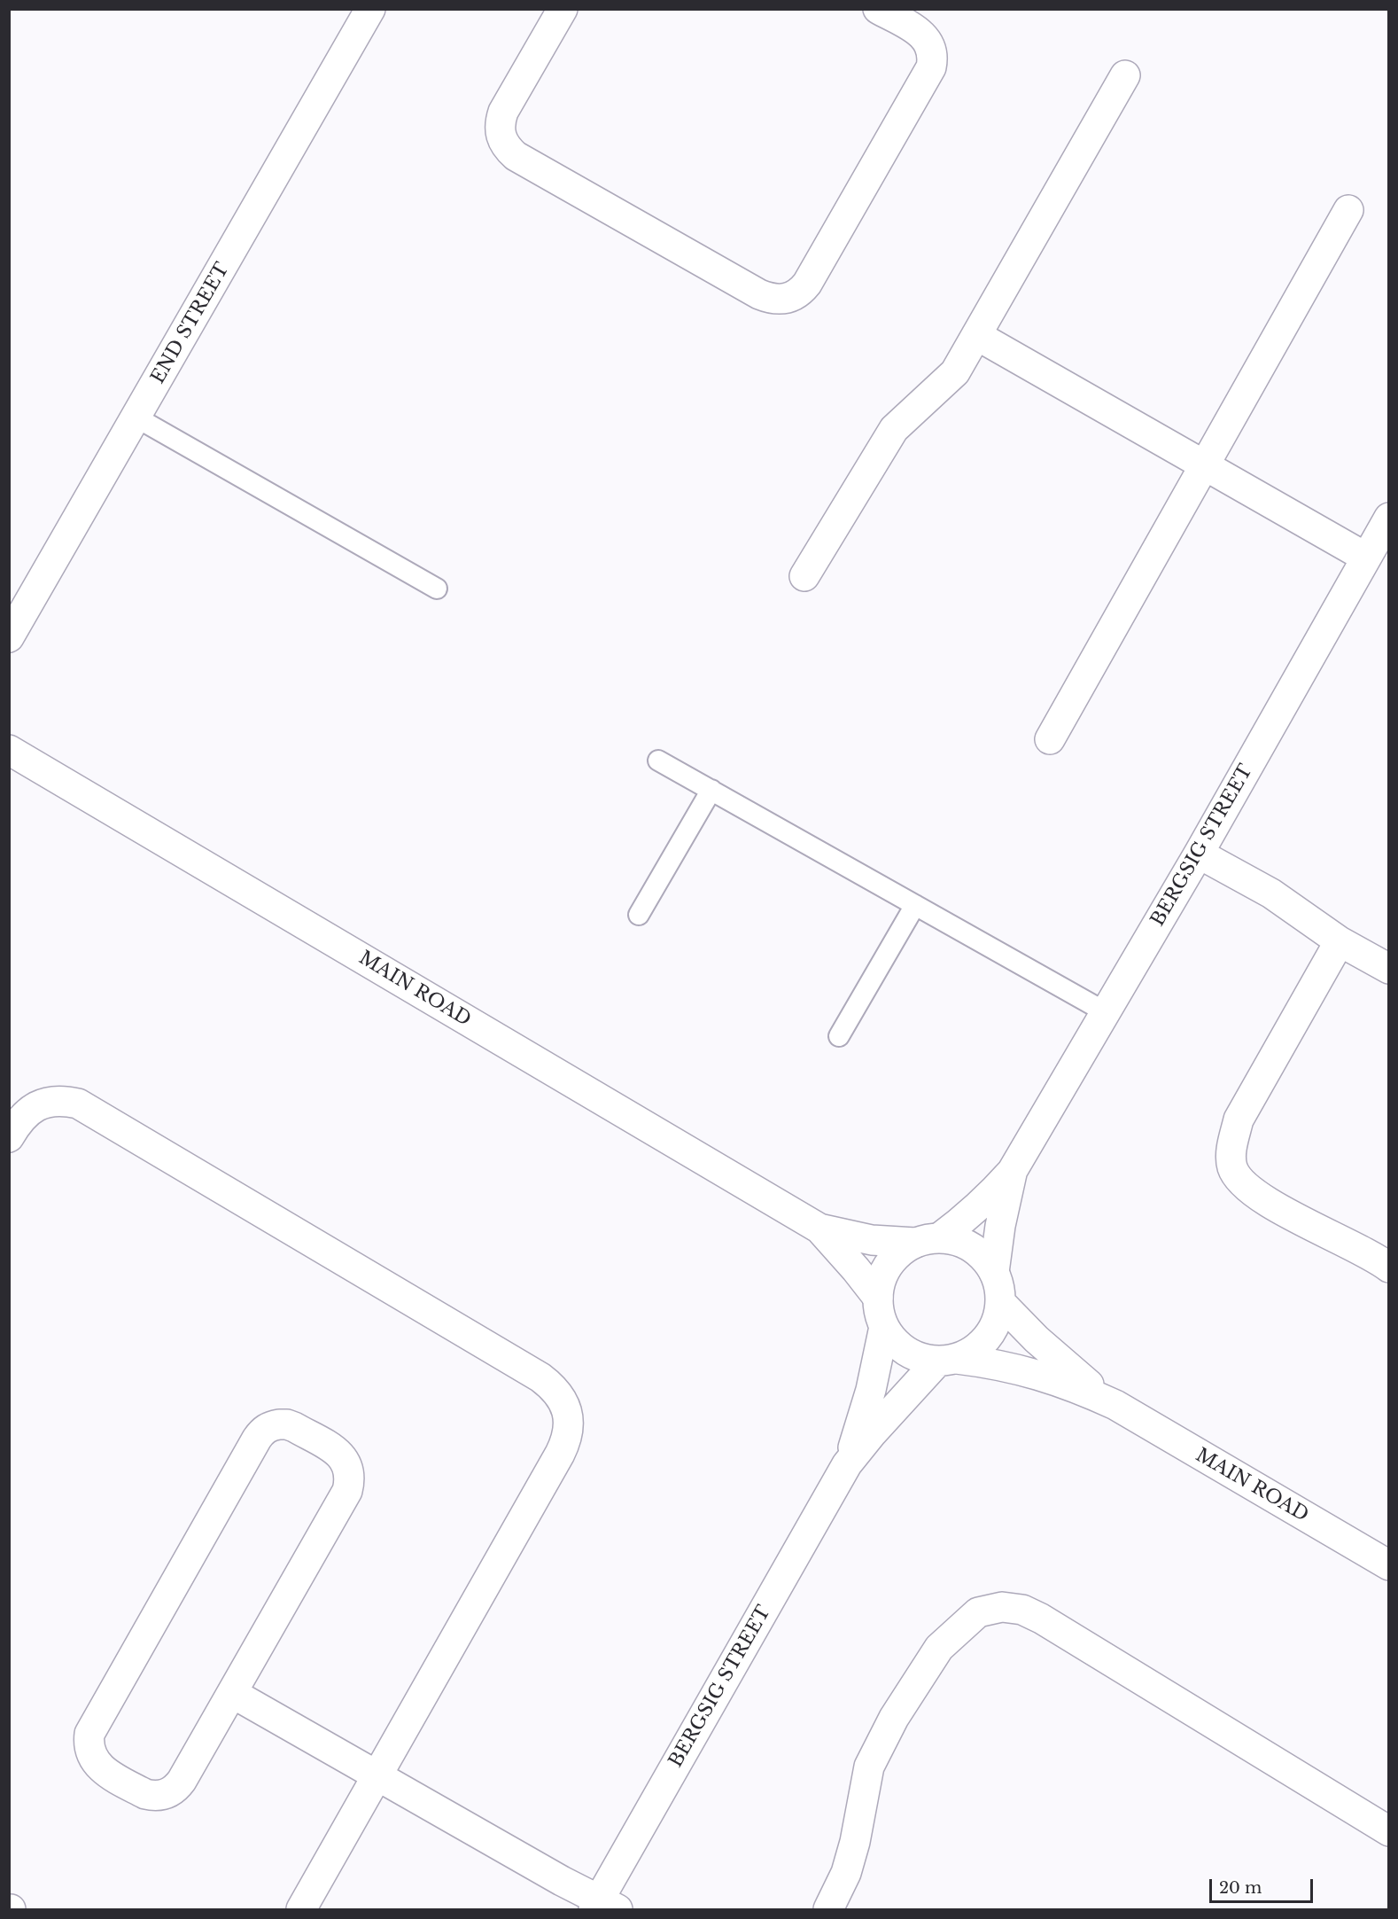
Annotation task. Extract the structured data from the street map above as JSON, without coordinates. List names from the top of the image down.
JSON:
{
  "streets": {
    "street": ["END STREET", "BERGSIG STREET", "MAIN ROAD"]
  },
  "crossings": [
    ["BERGSIG STREET", "MAIN ROAD"]
  ],
  "scale_bar": "20 m"
}
